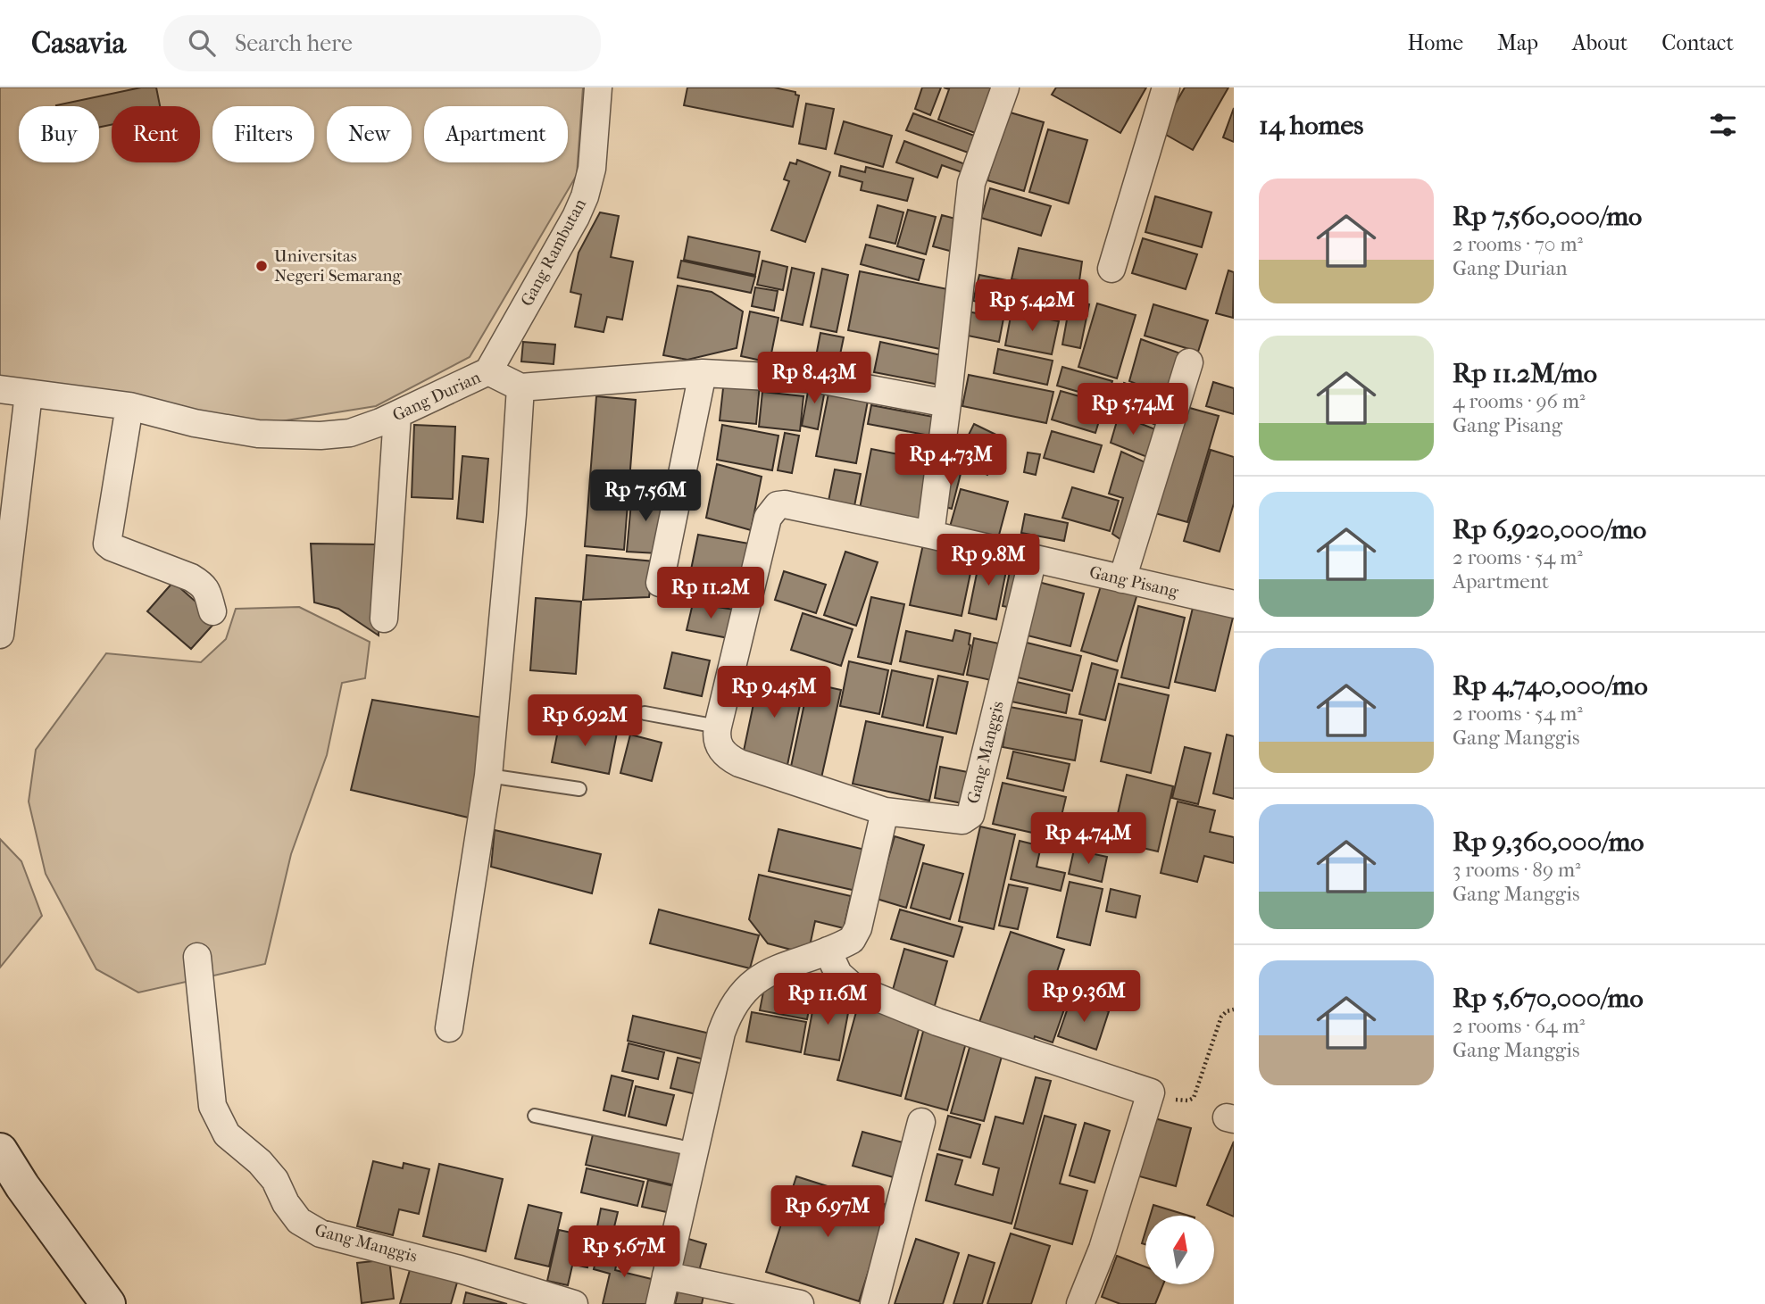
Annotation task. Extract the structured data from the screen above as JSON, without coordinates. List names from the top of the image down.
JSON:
{
  "streets": {
    "street": [
      "Gang Rambutan",
      "Gang Durian",
      "Gang Pisang",
      "Gang Manggis"
    ]
  },
  "crossings": [
    ["Gang Rambutan", "Gang Durian"],
    ["Gang Pisang", "Gang Manggis"]
  ],
  "places": ["Universitas Negeri Semarang"],
  "north": "top",
  "page": {
    "header": "Casavia",
    "search": "Search here",
    "nav": [
      "Home",
      "Map",
      "About",
      "Contact"
    ],
    "heading": "14 homes",
    "chip": [
      "Buy",
      "Rent",
      "Filters",
      "New",
      "Apartment"
    ],
    "list": [
      {
        "name": "Rp 7,560,000/mo",
        "note": "2 rooms · 70 m² · Gang Durian"
      },
      {
        "name": "Rp 11.2M/mo",
        "note": "4 rooms · 96 m² · Gang Pisang"
      },
      {
        "name": "Rp 6,920,000/mo",
        "note": "2 rooms · 54 m² · Apartment"
      },
      {
        "name": "Rp 4,740,000/mo",
        "note": "2 rooms · 54 m² · Gang Manggis"
      },
      {
        "name": "Rp 9,360,000/mo",
        "note": "3 rooms · 89 m² · Gang Manggis"
      },
      {
        "name": "Rp 5,670,000/mo",
        "note": "2 rooms · 64 m² · Gang Manggis"
      }
    ],
    "price": [
      "Rp 5.42M",
      "Rp 8.43M",
      "Rp 5.74M",
      "Rp 4.73M",
      "Rp 7.56M",
      "Rp 9.8M",
      "Rp 11.2M",
      "Rp 9.45M",
      "Rp 6.92M",
      "Rp 4.74M",
      "Rp 9.36M",
      "Rp 11.6M",
      "Rp 6.97M",
      "Rp 5.67M"
    ]
  }
}
